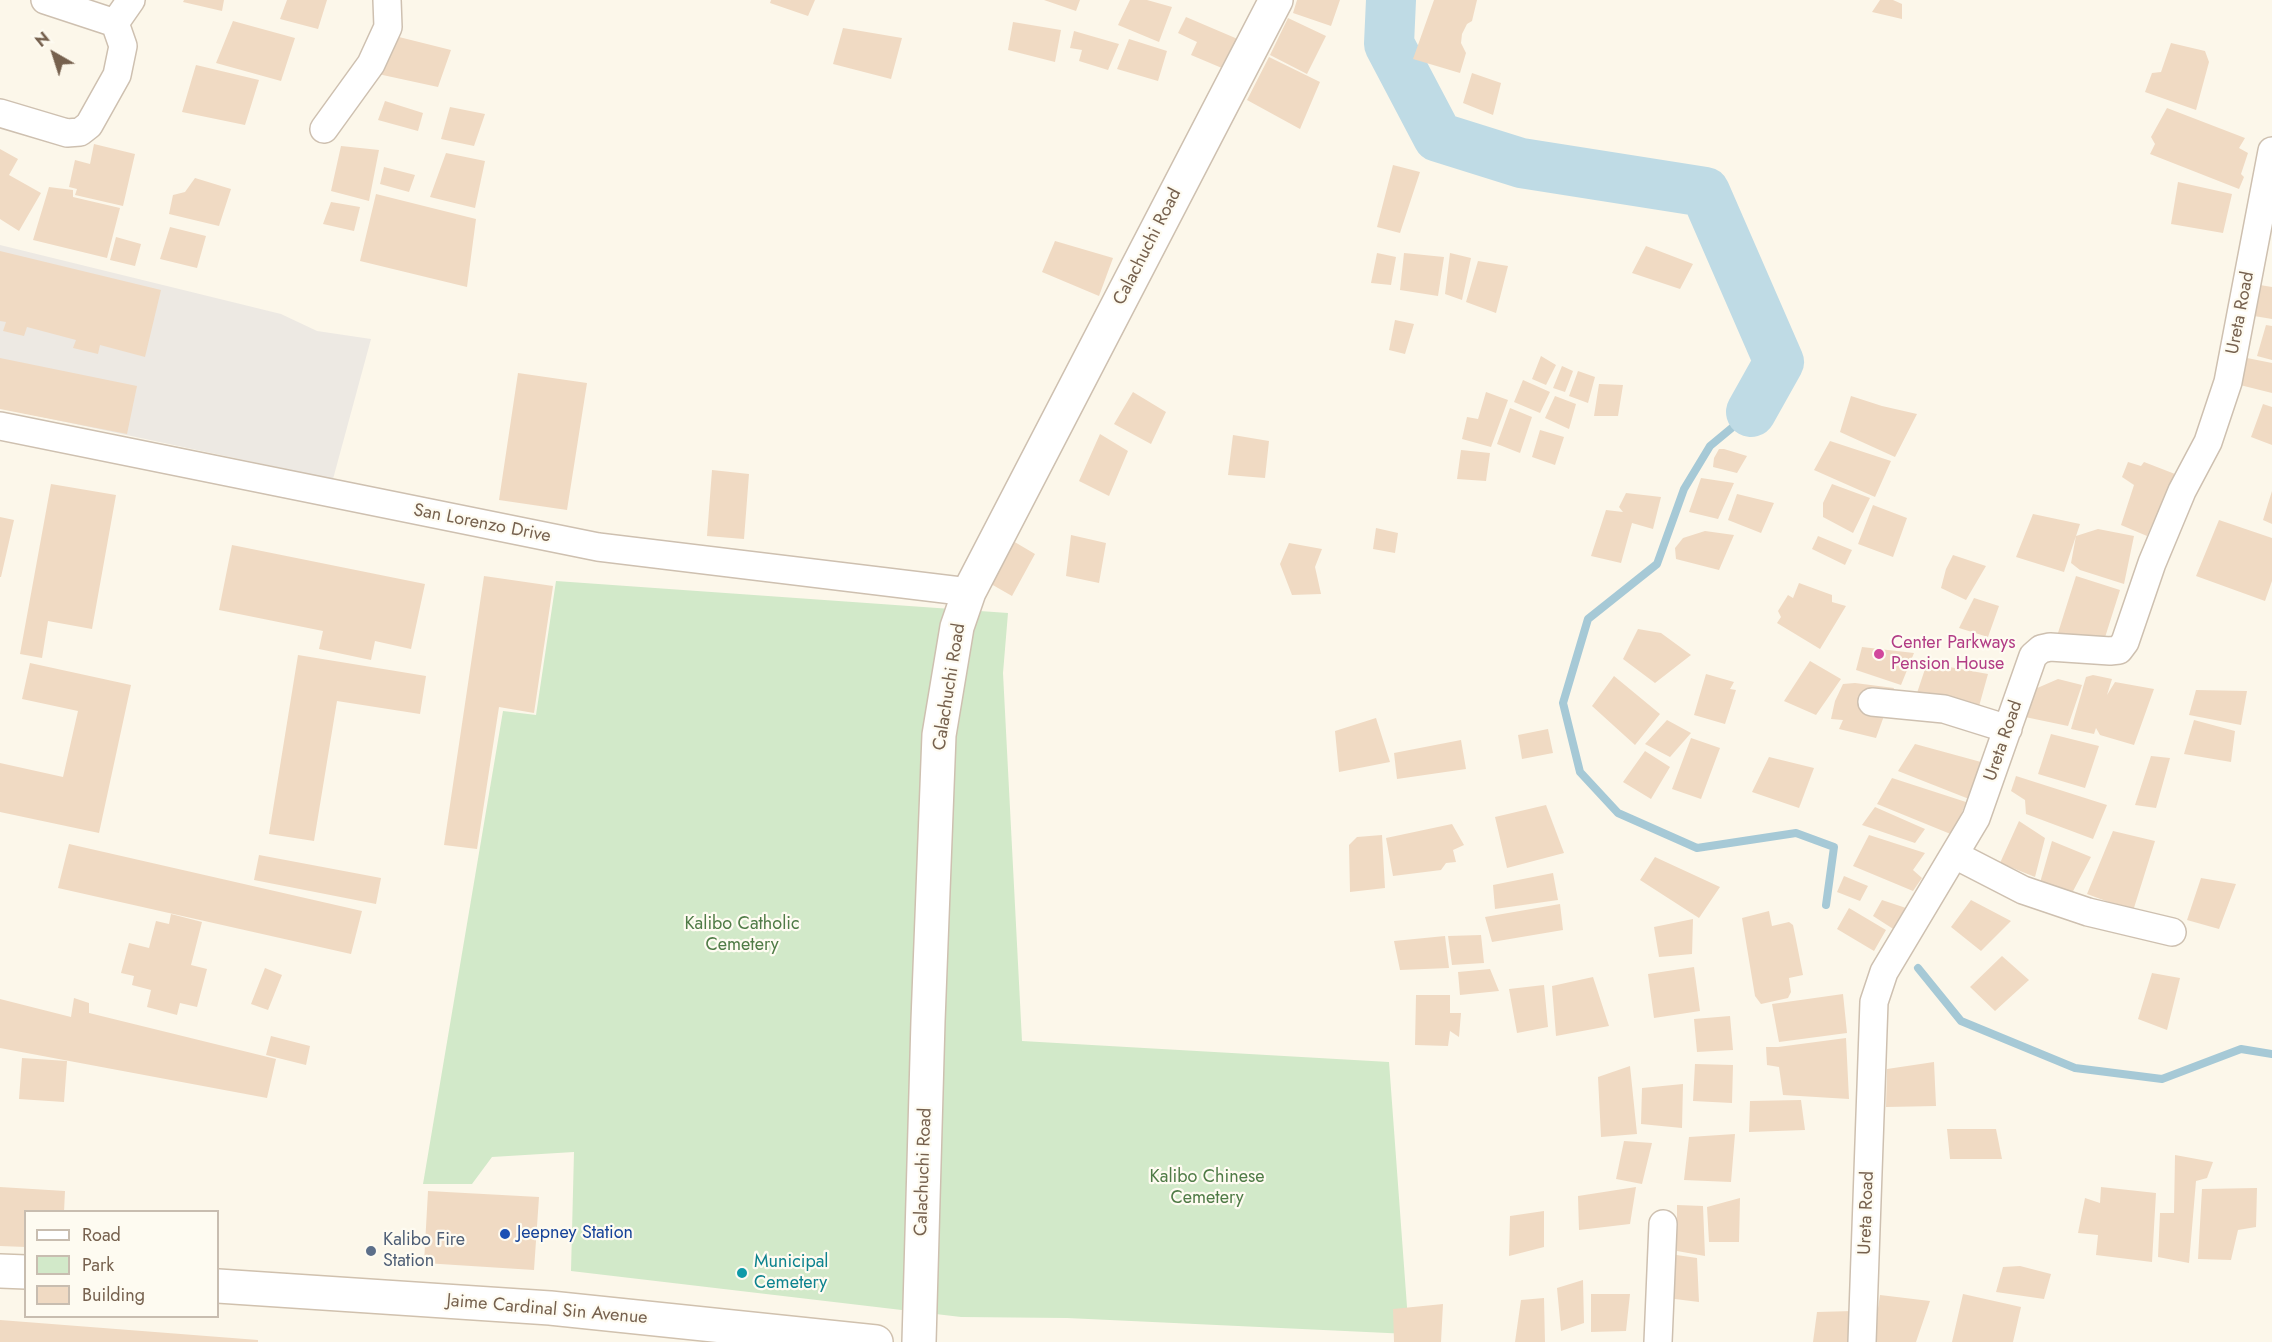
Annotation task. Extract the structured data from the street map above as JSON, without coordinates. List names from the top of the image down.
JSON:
{
  "streets": {
    "street": [
      "Calachuchi Road",
      "Ureta Road",
      "San Lorenzo Drive",
      "Jaime Cardinal Sin Avenue"
    ]
  },
  "crossings": [
    ["Calachuchi Road", "San Lorenzo Drive"]
  ],
  "parks": ["Kalibo Catholic Cemetery", "Kalibo Chinese Cemetery"],
  "places": [
    "Center Parkways Pension House",
    "Jeepney Station",
    "Kalibo Fire Station",
    "Municipal Cemetery"
  ],
  "legend": ["Road", "Park", "Building"],
  "north": "top left"
}
